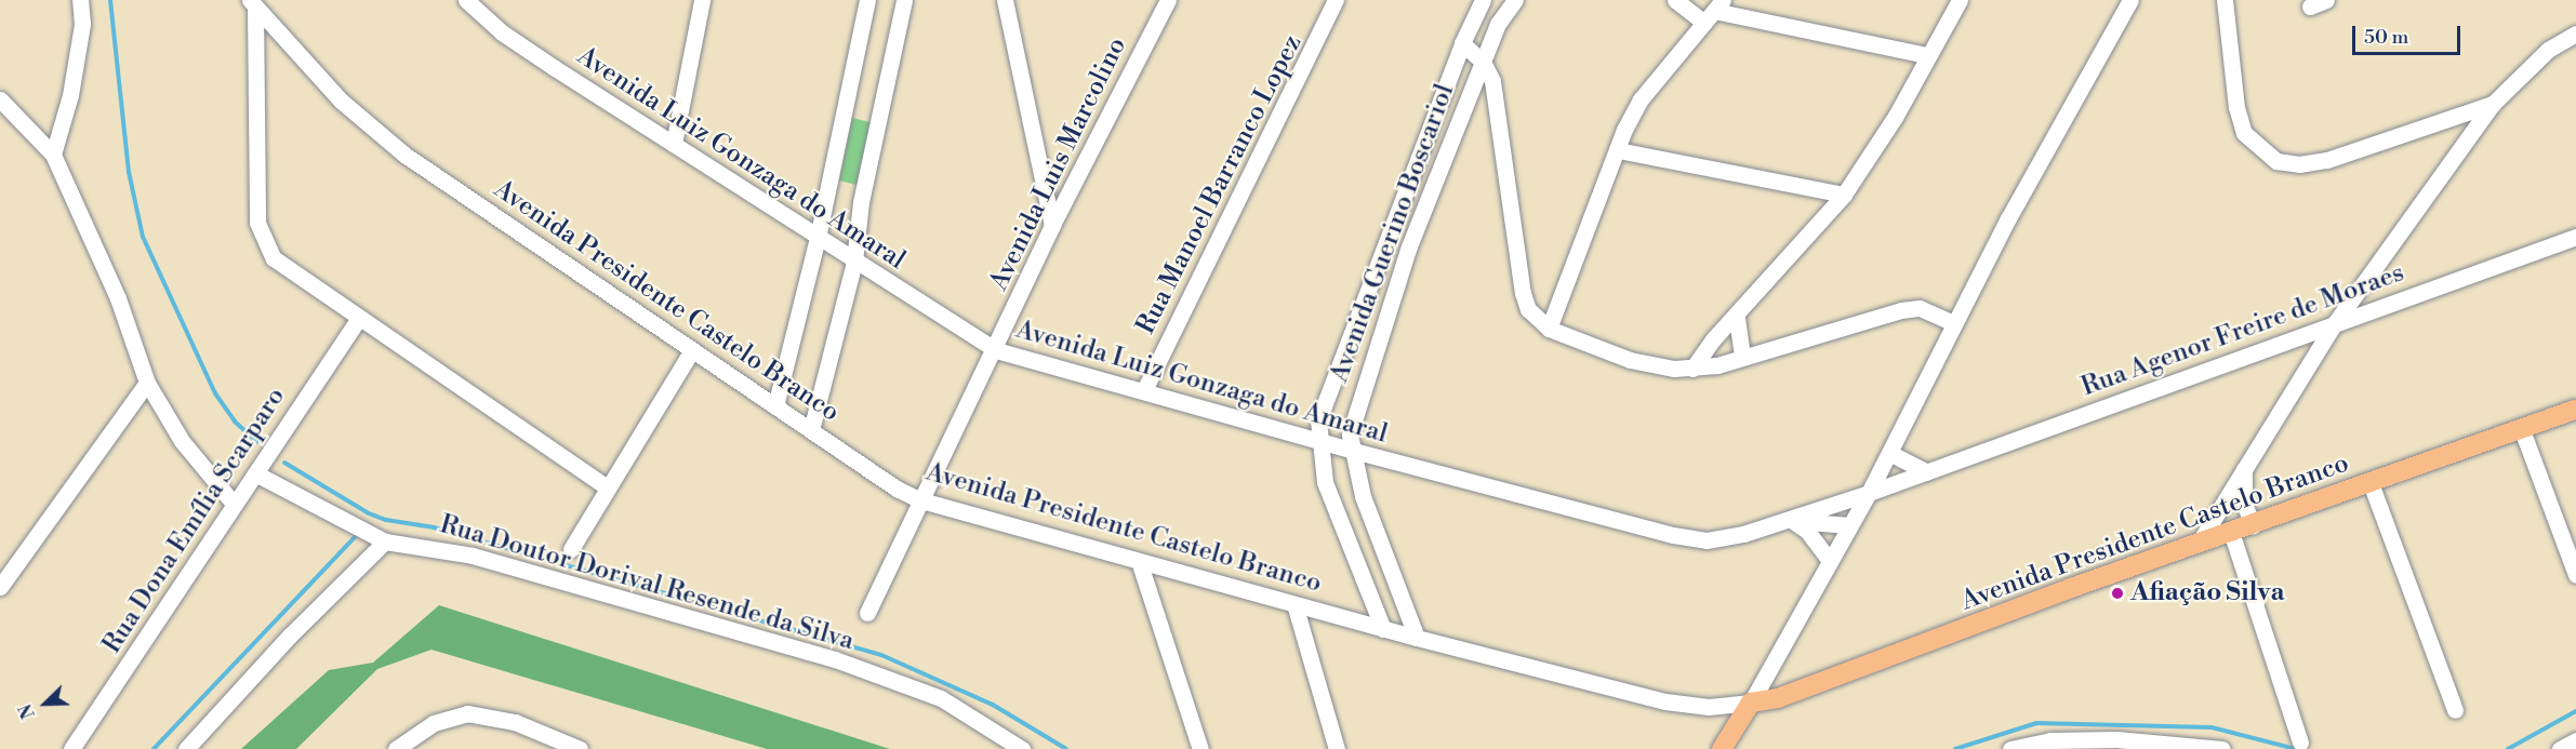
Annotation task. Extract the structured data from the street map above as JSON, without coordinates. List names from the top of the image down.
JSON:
{
  "streets": {
    "main road": ["Avenida Presidente Castelo Branco"],
    "street": [
      "Avenida Luiz Gonzaga do Amaral",
      "Avenida Luis Marcolino",
      "Rua Manoel Barranco Lopez",
      "Avenida Guerino Boscariol",
      "Rua Agenor Freire de Moraes",
      "Rua Dona Emília Scarparo",
      "Rua Doutor Dorival Resende da Silva"
    ]
  },
  "crossings": [
    ["Avenida Luiz Gonzaga do Amaral", "Avenida Luis Marcolino"],
    ["Avenida Luiz Gonzaga do Amaral", "Rua Manoel Barranco Lopez"],
    ["Avenida Luiz Gonzaga do Amaral", "Avenida Guerino Boscariol"],
    ["Avenida Luiz Gonzaga do Amaral", "Rua Agenor Freire de Moraes"],
    ["Avenida Luis Marcolino", "Avenida Presidente Castelo Branco"],
    ["Avenida Guerino Boscariol", "Avenida Presidente Castelo Branco"],
    ["Rua Dona Emília Scarparo", "Rua Doutor Dorival Resende da Silva"]
  ],
  "places": ["Afiação Silva"],
  "scale_bar": "50 m",
  "north": "bottom left"
}
